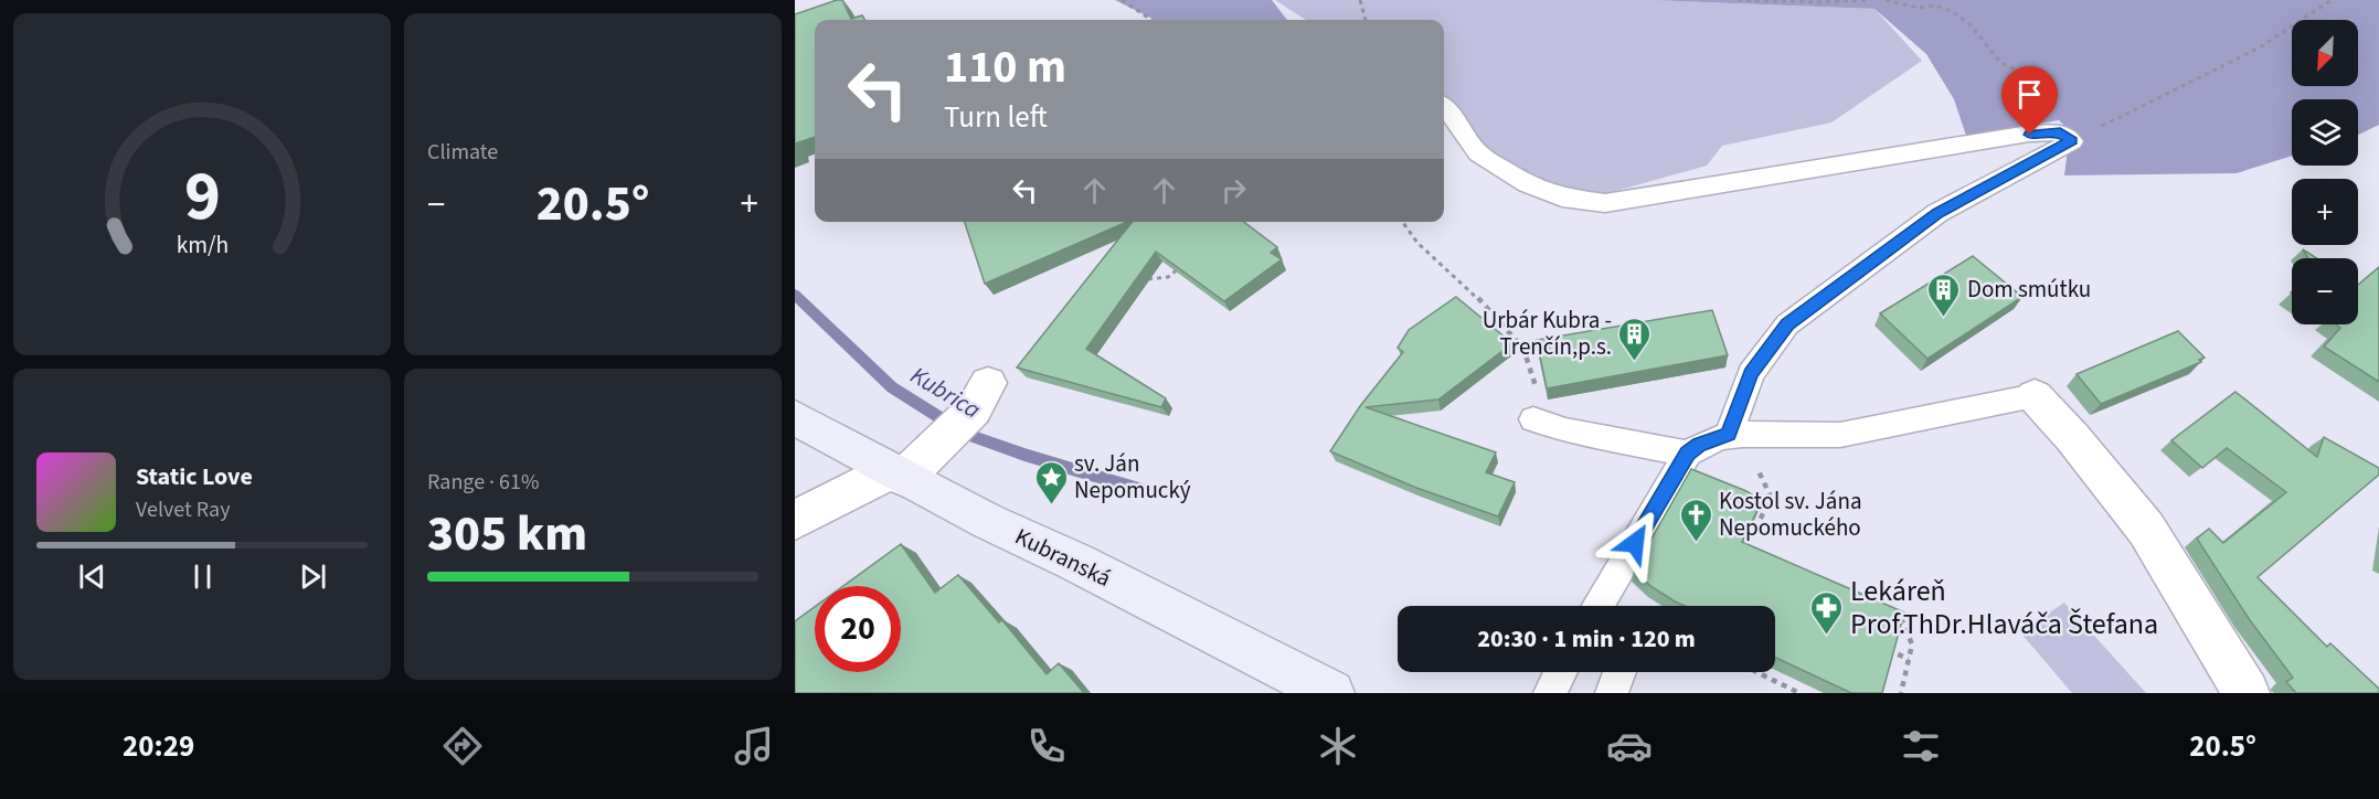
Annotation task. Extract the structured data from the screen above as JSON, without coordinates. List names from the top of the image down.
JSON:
{
  "streets": {
    "street": ["Kubranská"]
  },
  "water": ["Kubrica"],
  "places": {
    "building": ["Dom smútku", "Urbár Kubra - Trenčín,p.s."],
    "place": ["sv. Ján Nepomucký"],
    "church": ["Kostol sv. Jána Nepomuckého"],
    "pharmacy": ["Lekáreň Prof.ThDr.Hlaváča Štefana"]
  },
  "north": "bottom left",
  "page": {
    "tile": [
      "Climate",
      ["Range · 61%", "305 km"]
    ],
    "map_buttons": ["+", "−"],
    "turn": ["110 m", "Turn left"],
    "heat": ["−", "20.5°", "+"],
    "song": ["Static Love", "Velvet Ray"],
    "limit": "20",
    "trip": "20:30 · 1 min · 120 m",
    "tabs": ["20:29", "20.5°"],
    "gauge": ["9", "km/h"]
  }
}
